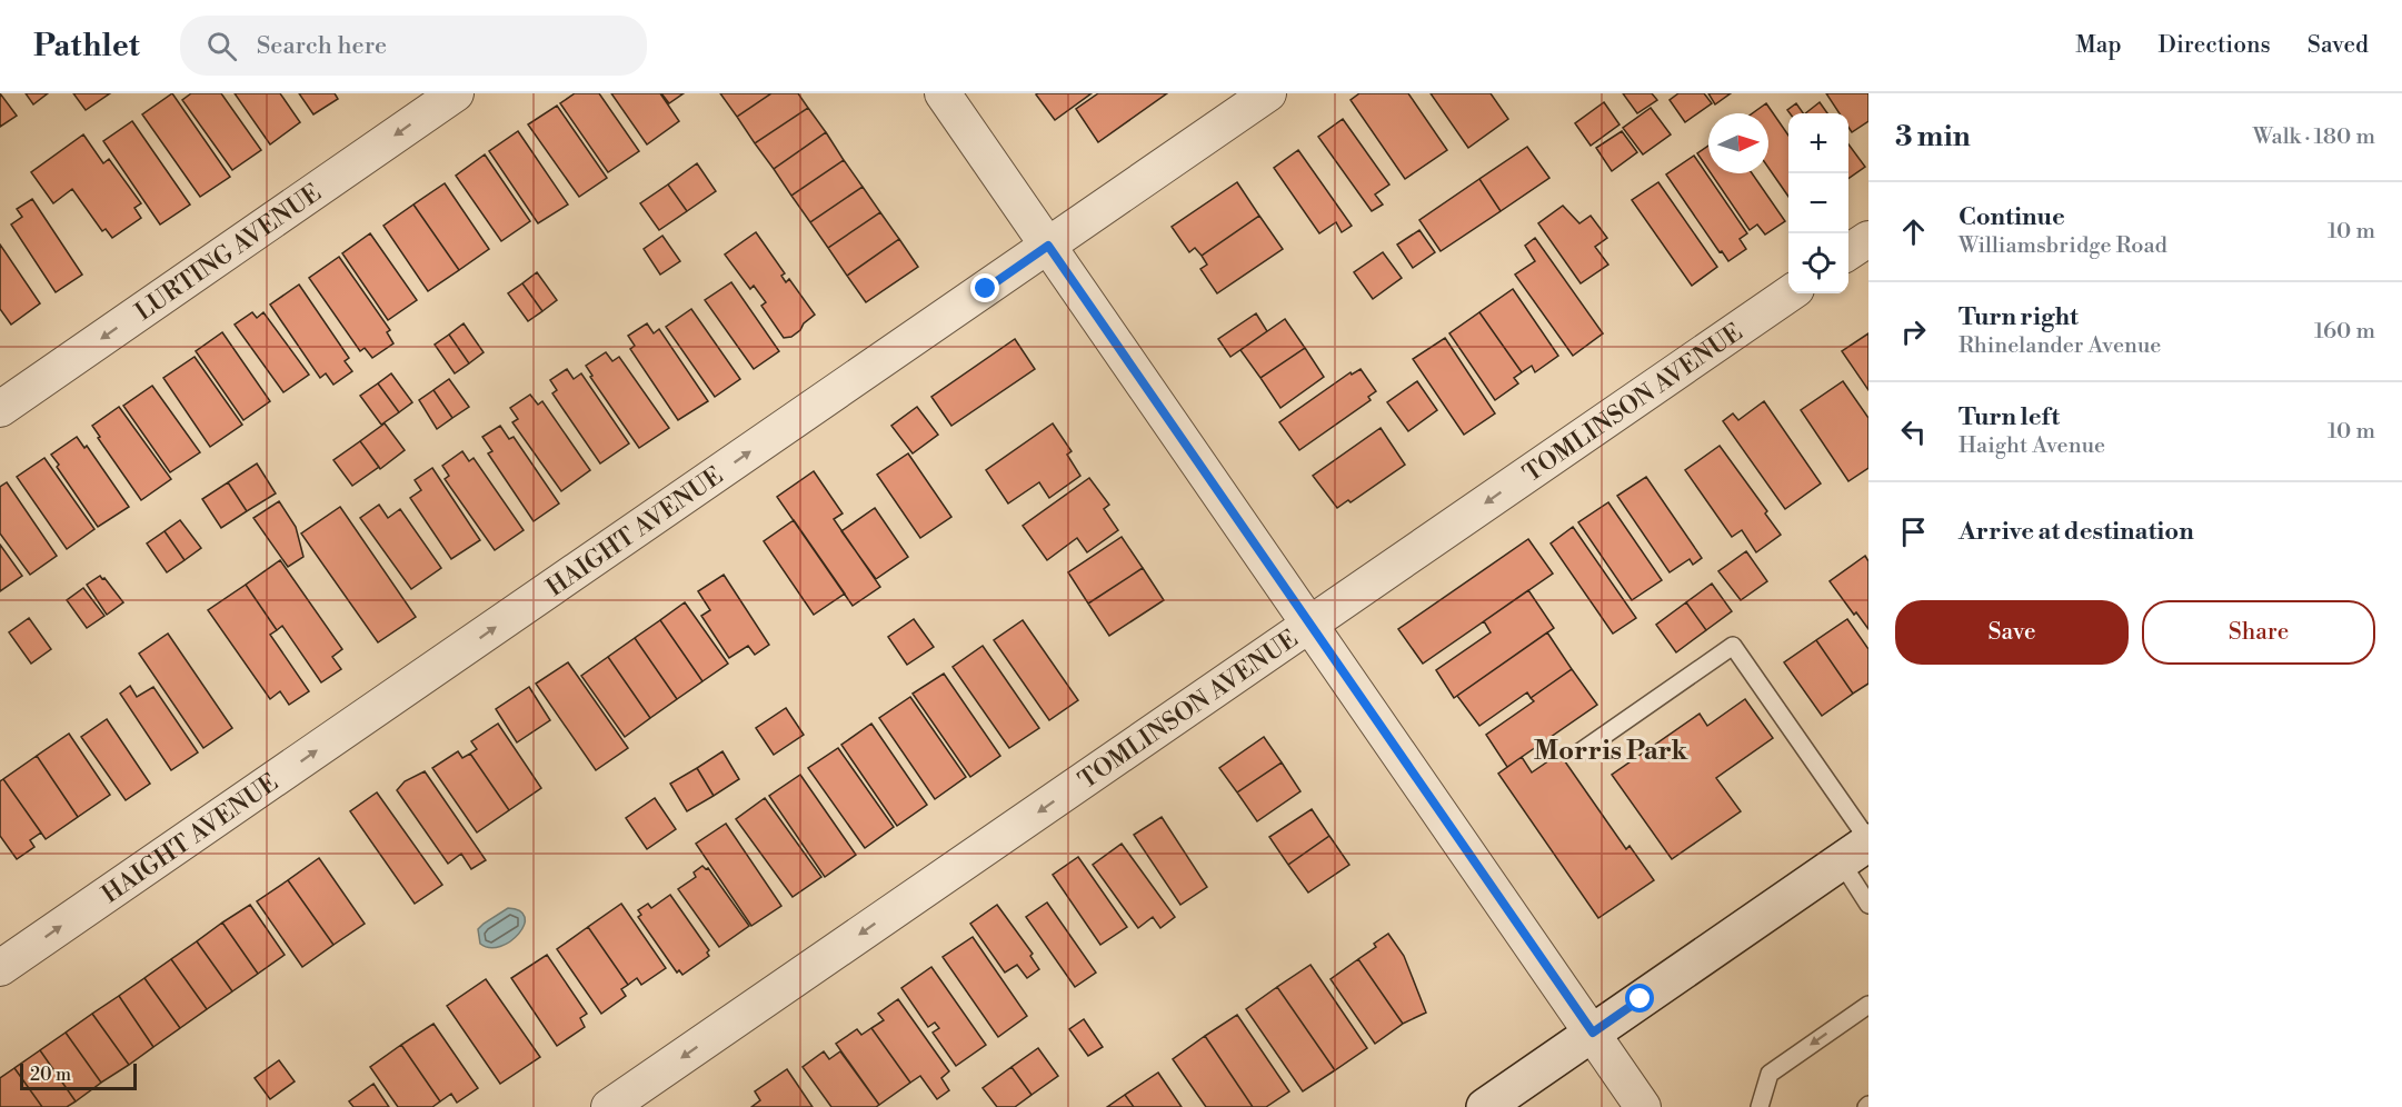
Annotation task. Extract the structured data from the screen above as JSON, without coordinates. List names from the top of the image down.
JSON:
{
  "streets": {
    "street": ["LURTING AVENUE", "TOMLINSON AVENUE", "HAIGHT AVENUE"]
  },
  "one_way": ["LURTING AVENUE", "TOMLINSON AVENUE", "HAIGHT AVENUE"],
  "districts": ["Morris Park"],
  "scale_bar": "20 m",
  "north": "right",
  "page": {
    "header": "Pathlet",
    "search": "Search here",
    "nav": ["Map", "Directions", "Saved"],
    "heading": ["3 min", "Walk · 180 m"],
    "map_buttons": ["+", "−"],
    "list": [
      ["Continue", "Williamsbridge Road", "10 m"],
      ["Turn right", "Rhinelander Avenue", "160 m"],
      ["Turn left", "Haight Avenue", "10 m"],
      "Arrive at destination"
    ],
    "buttons": ["Save", "Share"],
    "scale": "20 m"
  }
}
